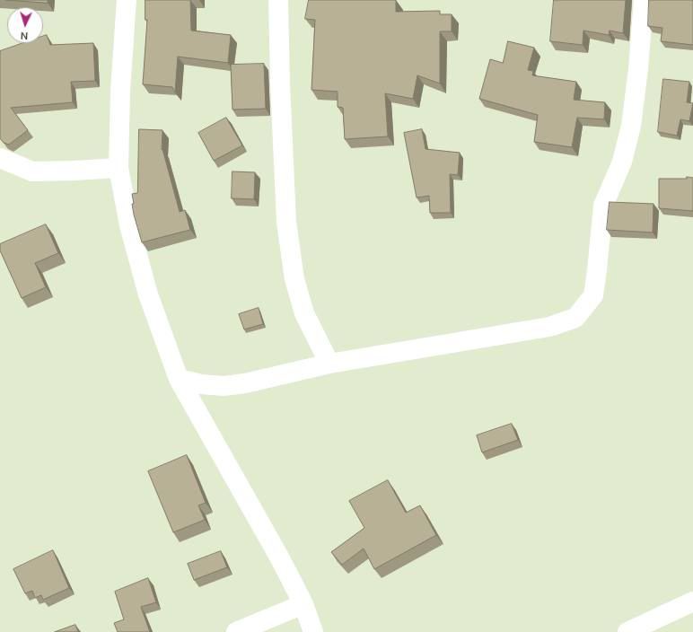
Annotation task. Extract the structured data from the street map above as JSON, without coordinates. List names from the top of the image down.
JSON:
{
  "north": "bottom"
}
